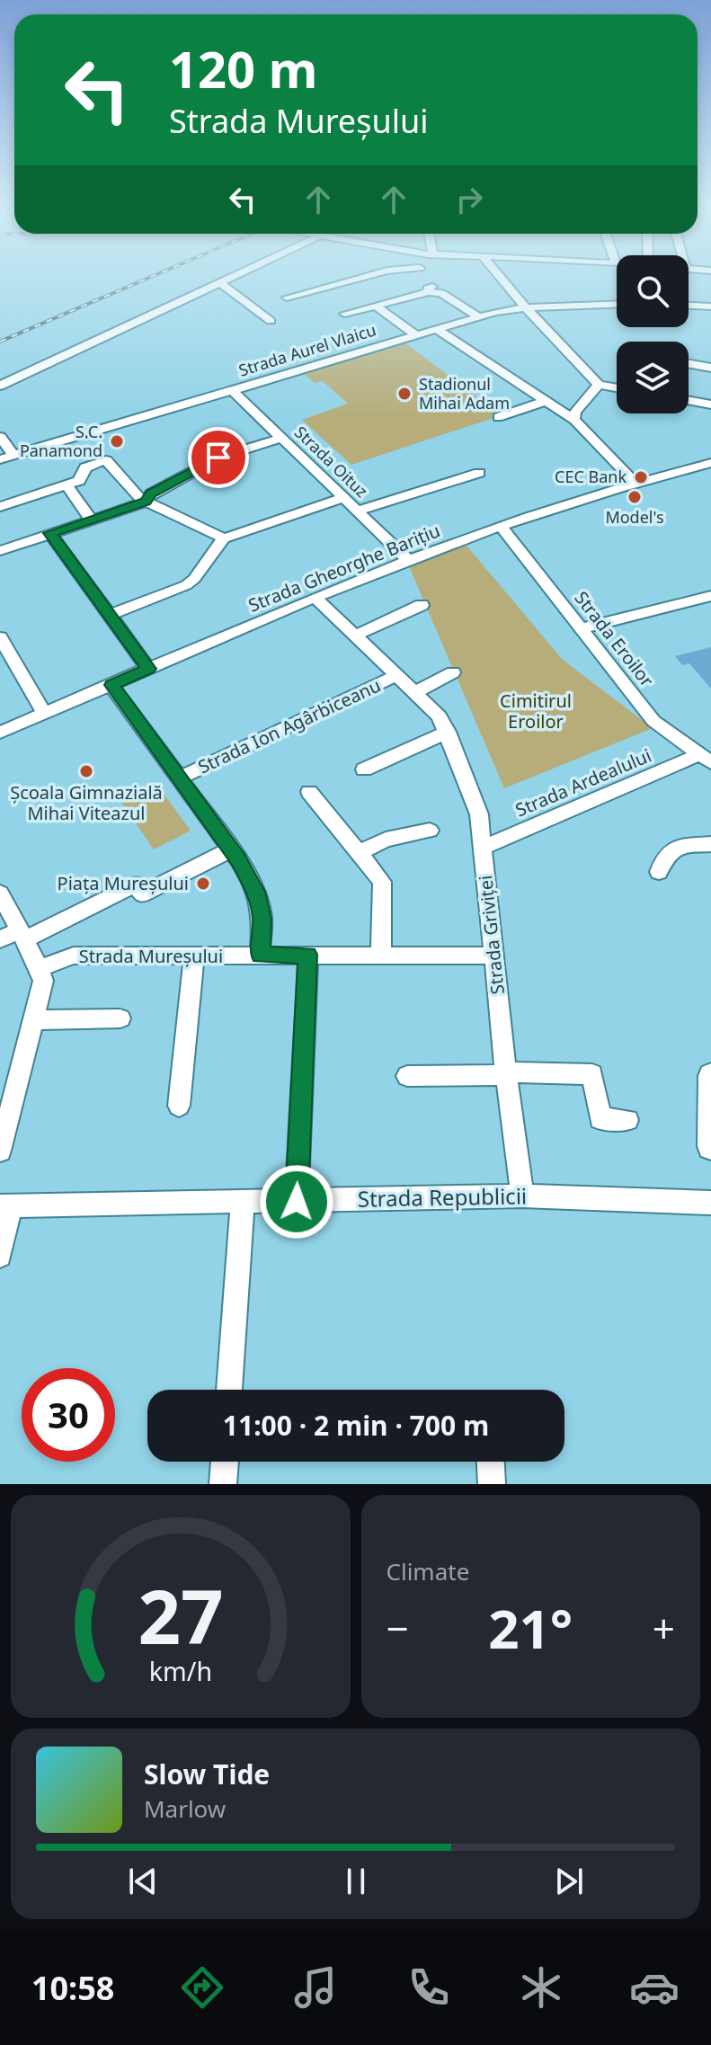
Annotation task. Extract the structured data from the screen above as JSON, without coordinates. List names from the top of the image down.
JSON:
{
  "streets": {
    "street": [
      "Strada Aurel Vlaicu",
      "Strada Oituz",
      "Strada Gheorghe Barițiu",
      "Strada Eroilor",
      "Strada Ion Agârbiceanu",
      "Strada Ardealului",
      "Strada Griviței",
      "Strada Mureșului",
      "Strada Republicii"
    ]
  },
  "crossings": [
    ["Strada Aurel Vlaicu", "Strada Oituz"],
    ["Strada Oituz", "Strada Gheorghe Barițiu"],
    ["Strada Gheorghe Barițiu", "Strada Eroilor"],
    ["Strada Gheorghe Barițiu", "Strada Ion Agârbiceanu"],
    ["Strada Gheorghe Barițiu", "Strada Griviței"],
    ["Strada Eroilor", "Strada Ardealului"],
    ["Strada Ion Agârbiceanu", "Strada Griviței"],
    ["Strada Ion Agârbiceanu", "Strada Mureșului"],
    ["Strada Ardealului", "Strada Griviței"],
    ["Strada Griviței", "Strada Mureșului"],
    ["Strada Griviței", "Strada Republicii"]
  ],
  "parks": ["Cimitirul Eroilor"],
  "places": [
    "Stadionul Mihai Adam",
    "S.C. Panamond",
    "CEC Bank",
    "Model's",
    "Școala Gimnazială Mihai Viteazul",
    "Piața Mureșului"
  ],
  "page": {
    "turn": ["120 m", "Strada Mureșului"],
    "limit": "30",
    "trip": "11:00 · 2 min · 700 m",
    "tile": "Climate",
    "heat": ["−", "21°", "+"],
    "song": ["Slow Tide", "Marlow"],
    "tabs": "10:58",
    "gauge": ["27", "km/h"]
  }
}
